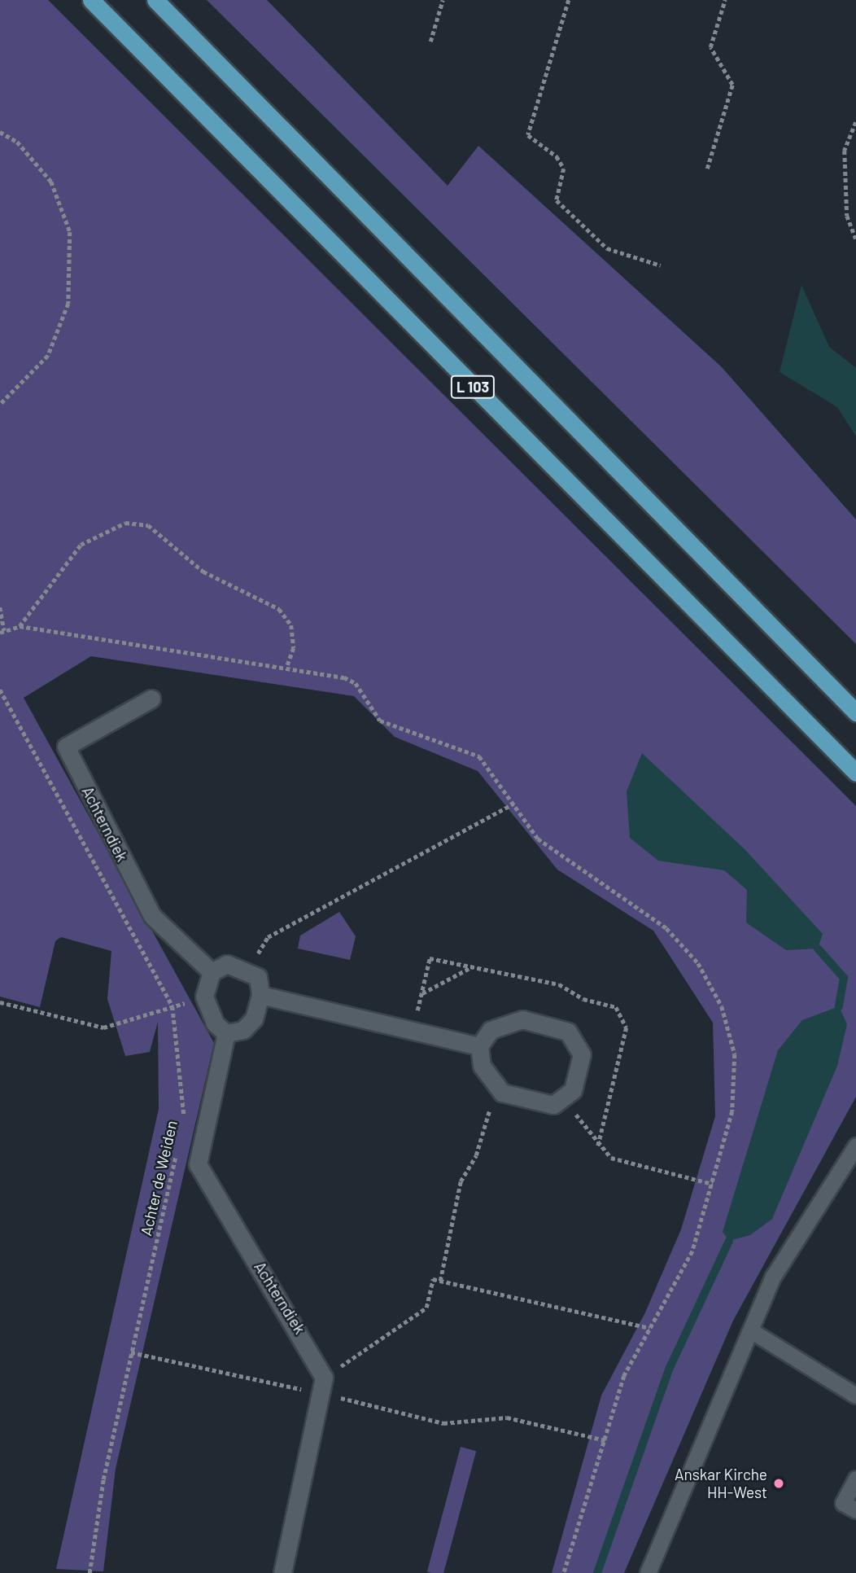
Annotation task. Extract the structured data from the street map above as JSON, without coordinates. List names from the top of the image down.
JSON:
{
  "streets": {
    "highway": ["L 103"],
    "street": ["Achterndiek"],
    "path": ["Achter de Weiden"]
  },
  "places": ["Anskar Kirche HH-West"]
}
